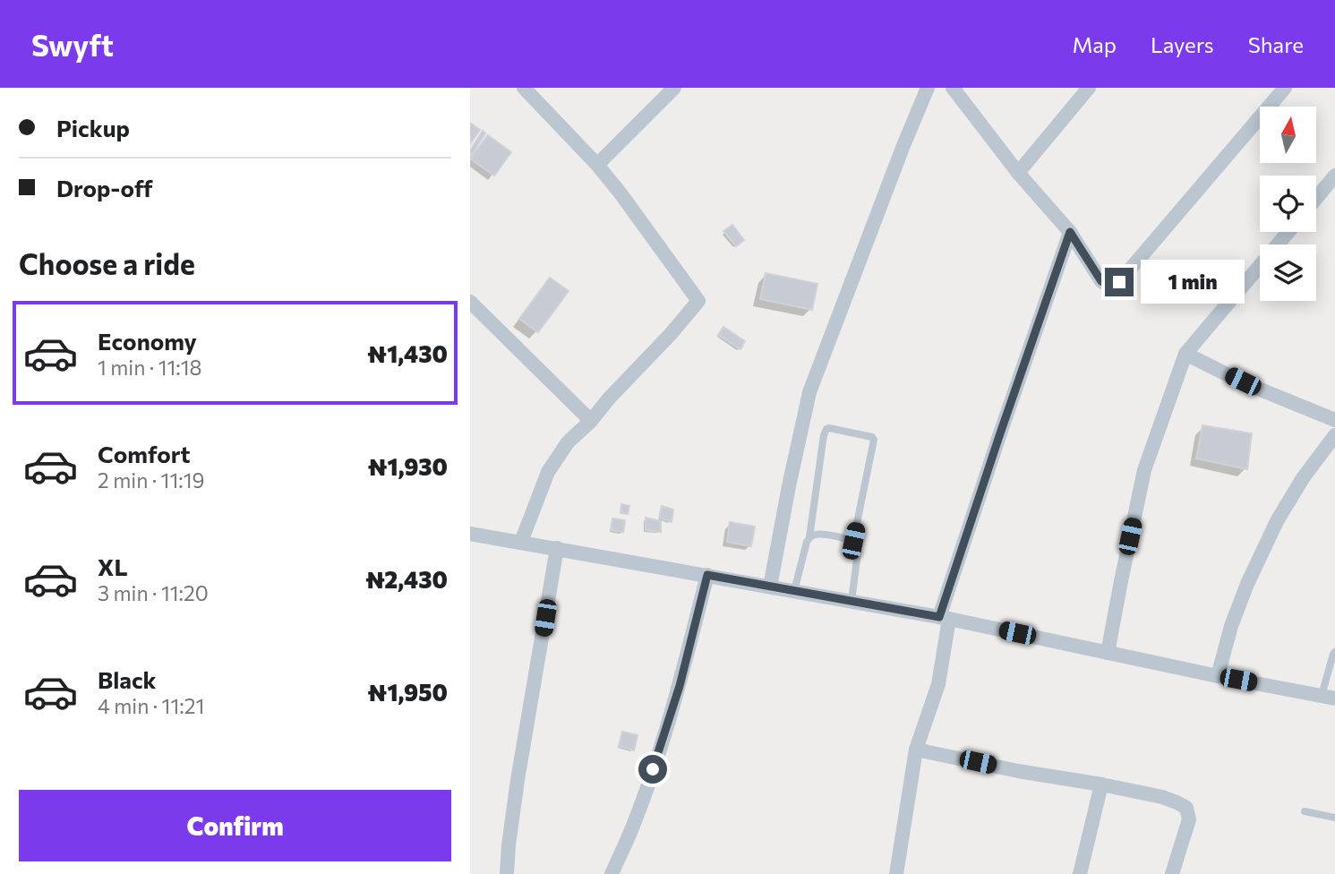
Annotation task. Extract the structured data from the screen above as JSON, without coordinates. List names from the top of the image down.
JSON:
{
  "north": "top",
  "page": {
    "header": "Swyft",
    "nav": ["Map", "Layers", "Share"],
    "banner": ["Pickup", "Drop-off"],
    "heading": "Choose a ride",
    "bubble": "1 min",
    "list": [
      {
        "name": "Economy",
        "note": "1 min · 11:18",
        "value": "₦1,430"
      },
      {
        "name": "Comfort",
        "note": "2 min · 11:19",
        "value": "₦1,930"
      },
      {
        "name": "XL",
        "note": "3 min · 11:20",
        "value": "₦2,430"
      },
      {
        "name": "Black",
        "note": "4 min · 11:21",
        "value": "₦1,950"
      }
    ],
    "buttons": "Confirm"
  }
}
